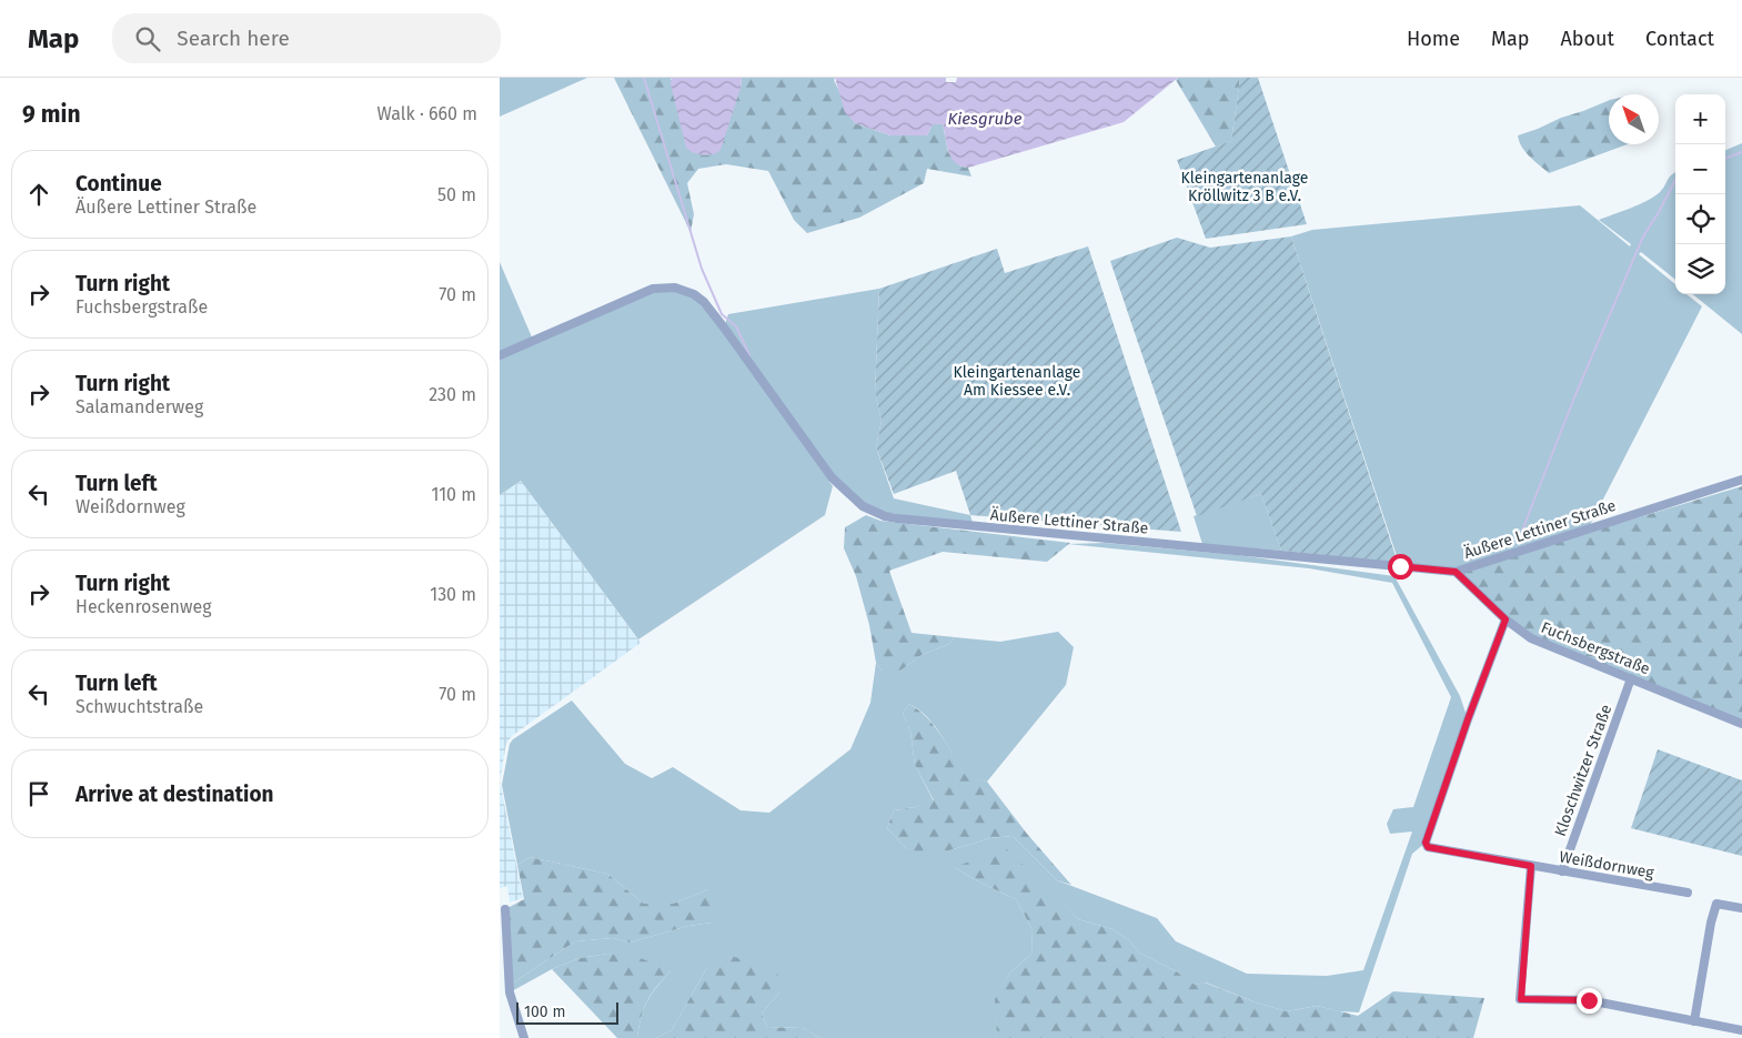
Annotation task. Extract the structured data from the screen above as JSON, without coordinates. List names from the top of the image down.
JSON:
{
  "streets": {
    "street": [
      "Äußere Lettiner Straße",
      "Fuchsbergstraße",
      "Kloschwitzer Straße",
      "Weißdornweg"
    ]
  },
  "crossings": [
    ["Äußere Lettiner Straße", "Fuchsbergstraße"],
    ["Fuchsbergstraße", "Kloschwitzer Straße"],
    ["Fuchsbergstraße", "Weißdornweg"],
    ["Kloschwitzer Straße", "Weißdornweg"]
  ],
  "water": ["Kiesgrube"],
  "parks": ["Kleingartenanlage Kröllwitz 3 B e.V.", "Kleingartenanlage Am Kiessee e.V."],
  "scale_bar": "100 m",
  "north": "top left",
  "page": {
    "header": "Map",
    "search": "Search here",
    "nav": [
      "Home",
      "Map",
      "About",
      "Contact"
    ],
    "heading": ["9 min", "Walk · 660 m"],
    "map_buttons": ["+", "−"],
    "list": [
      ["Continue", "Äußere Lettiner Straße", "50 m"],
      ["Turn right", "Fuchsbergstraße", "70 m"],
      ["Turn right", "Salamanderweg", "230 m"],
      ["Turn left", "Weißdornweg", "110 m"],
      ["Turn right", "Heckenrosenweg", "130 m"],
      ["Turn left", "Schwuchtstraße", "70 m"],
      "Arrive at destination"
    ],
    "scale": "100 m"
  }
}
